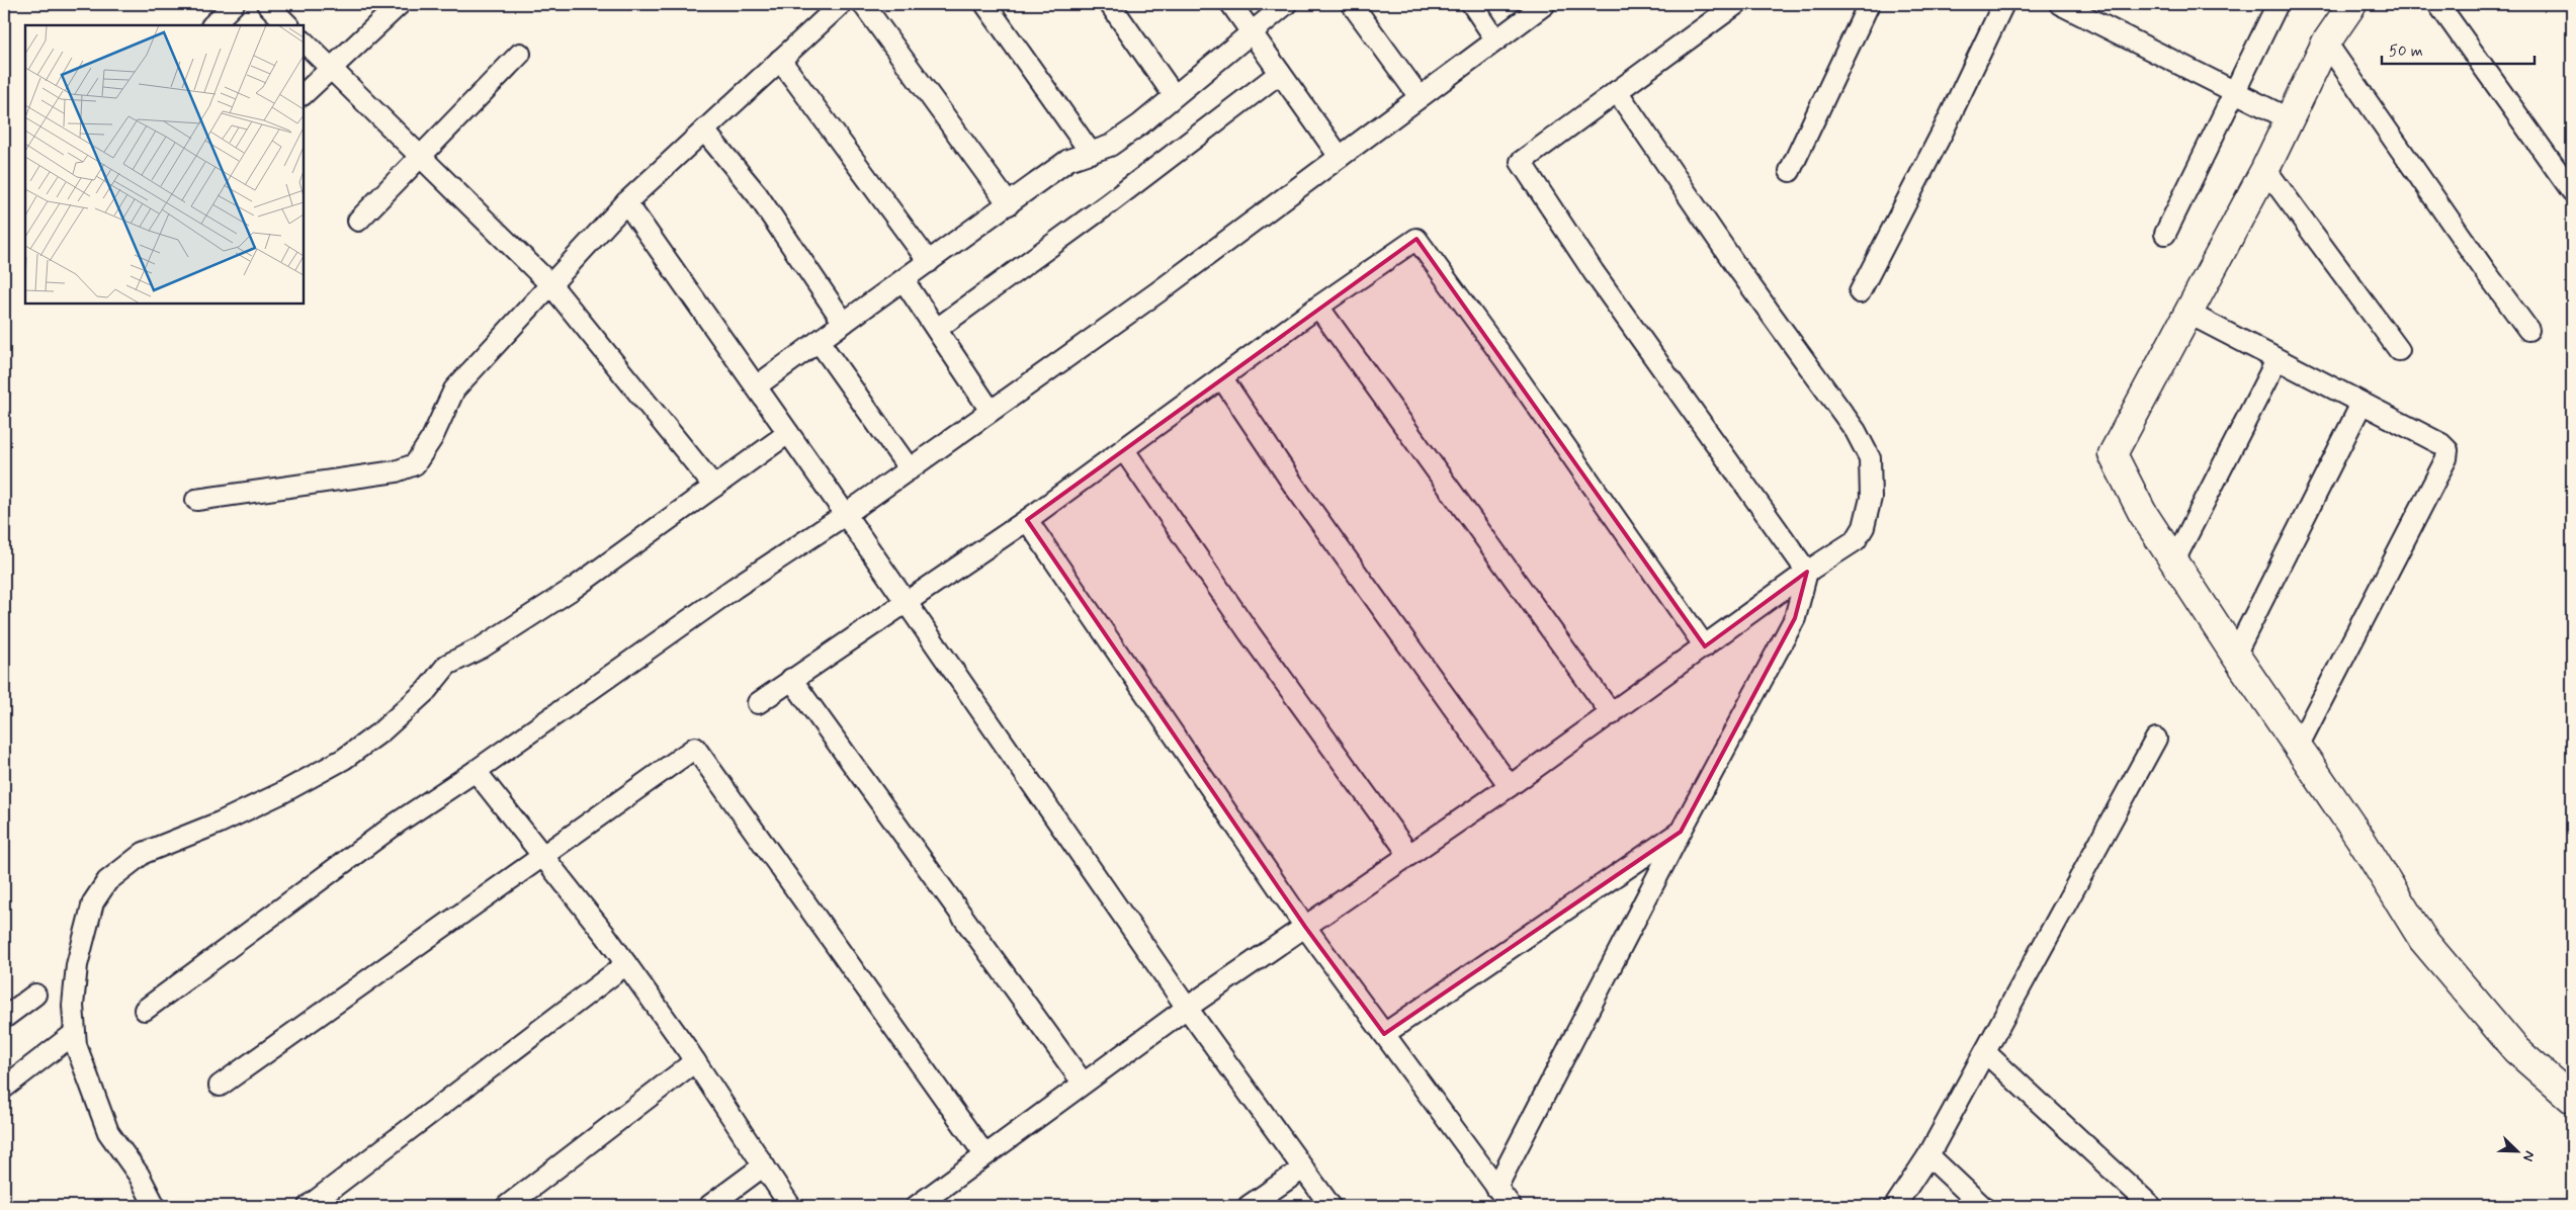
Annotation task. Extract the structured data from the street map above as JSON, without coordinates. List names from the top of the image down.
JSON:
{
  "scale_bar": "50 m",
  "north": "bottom right"
}
